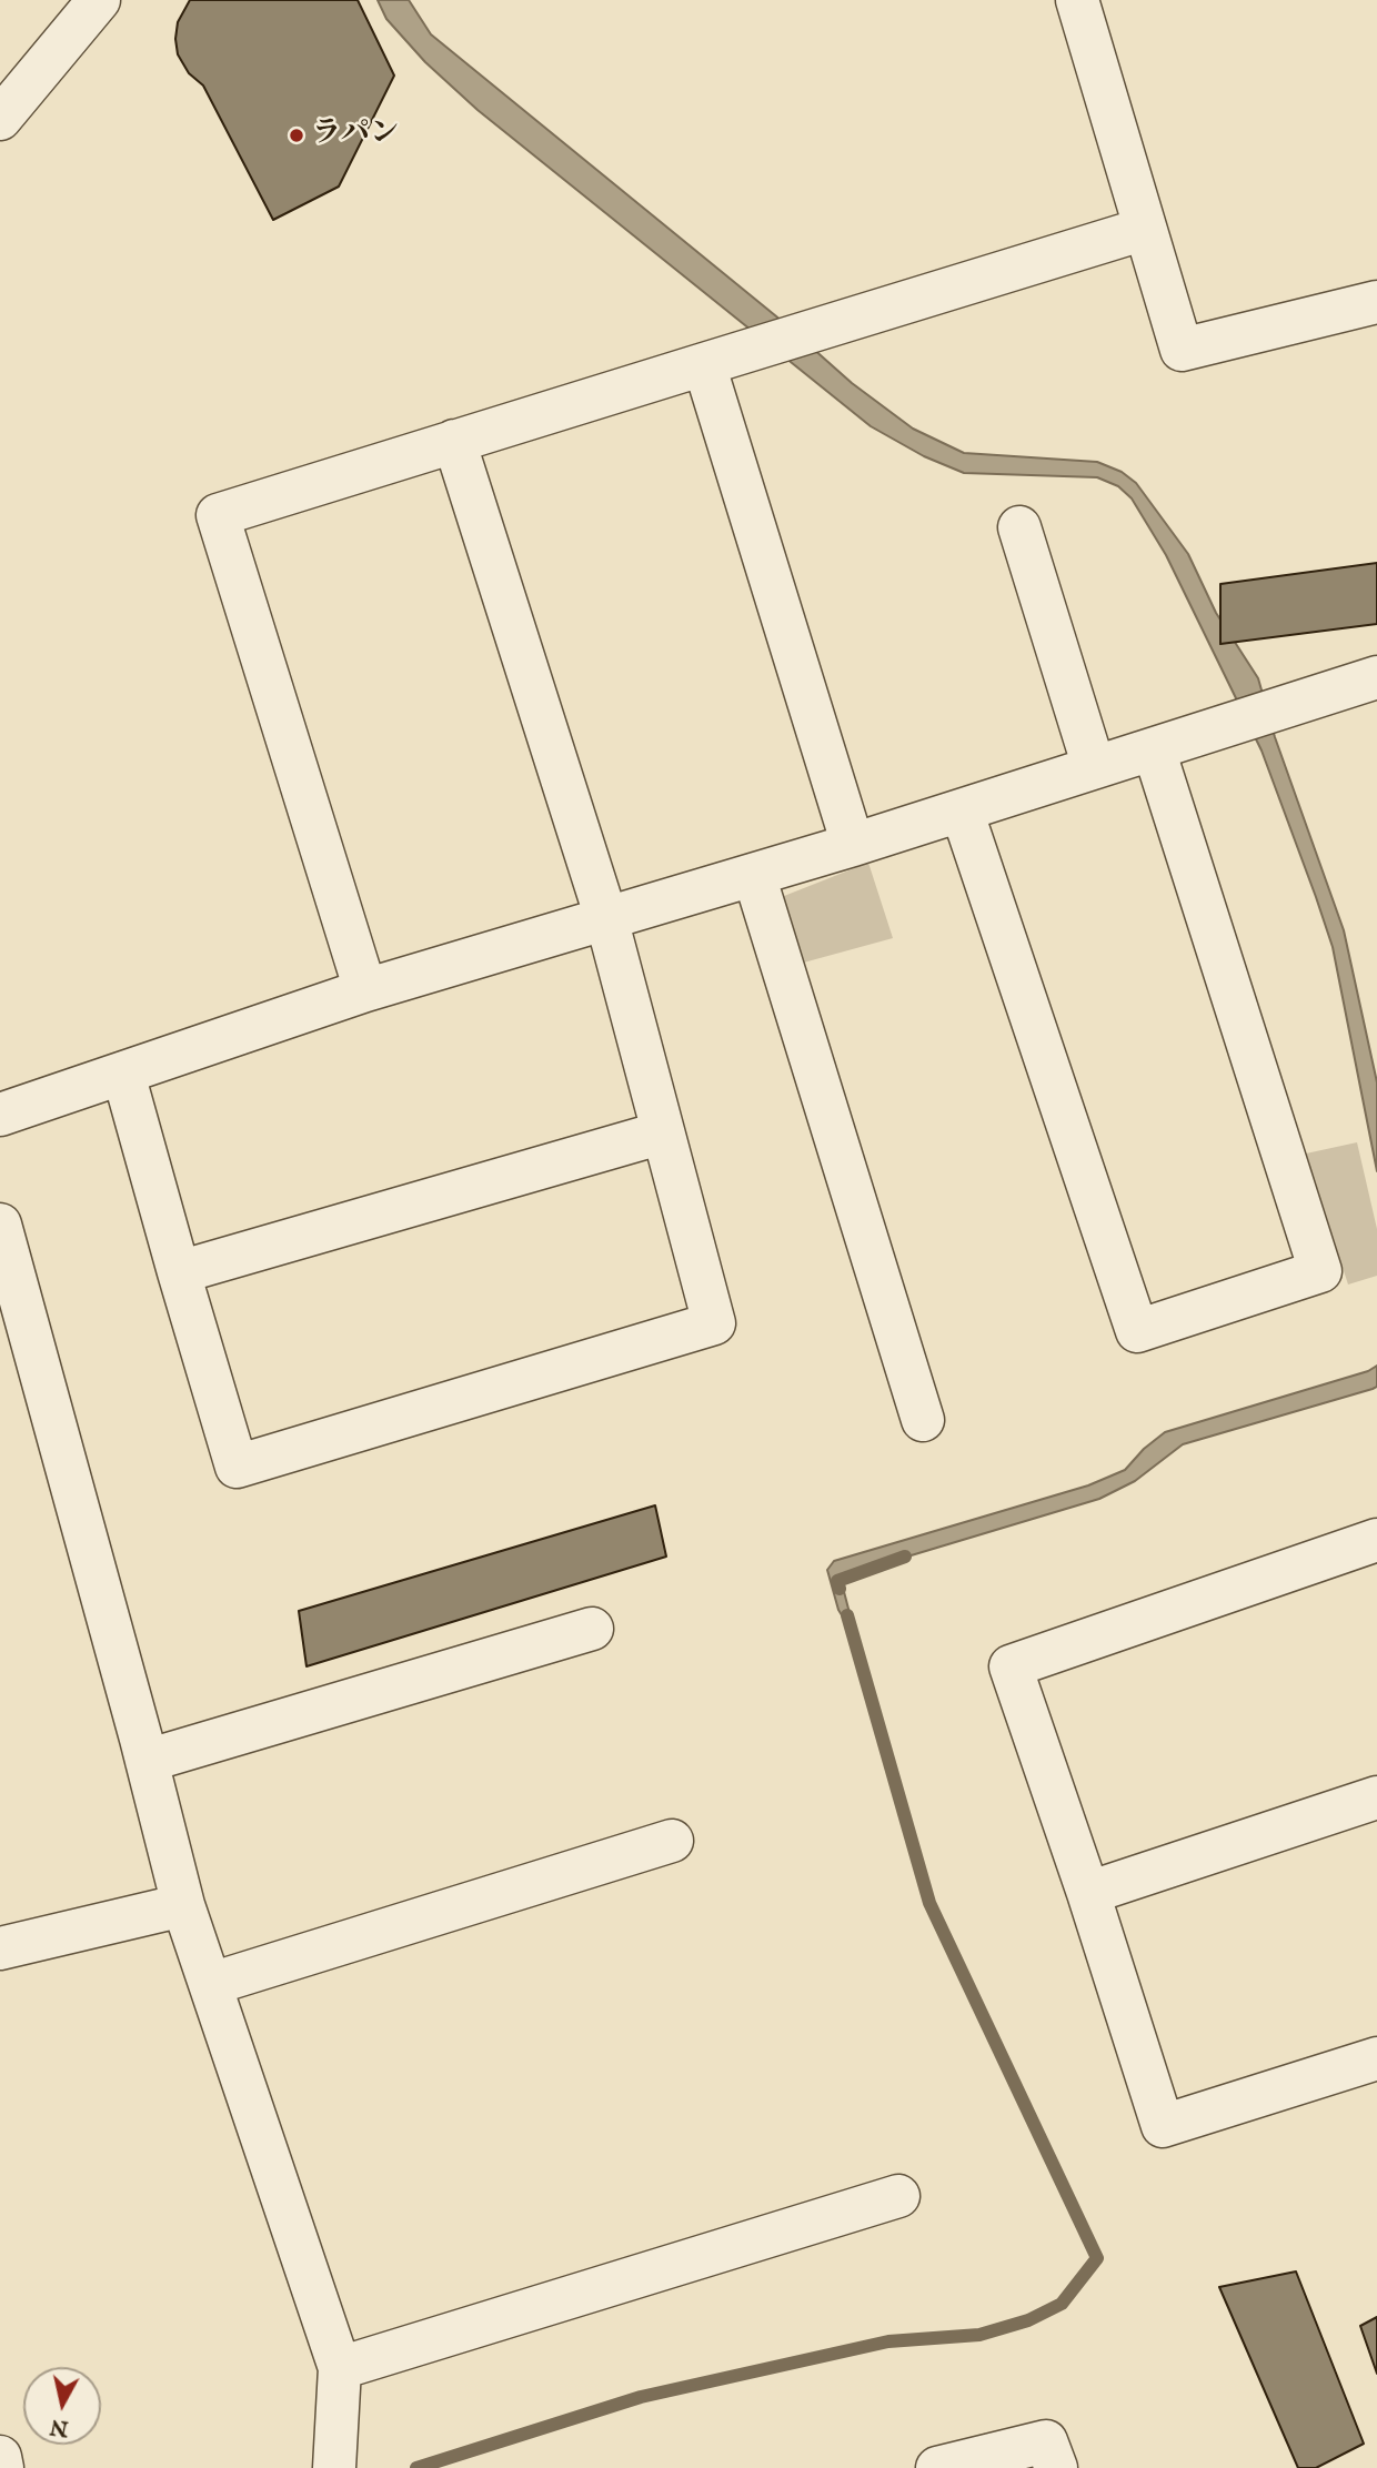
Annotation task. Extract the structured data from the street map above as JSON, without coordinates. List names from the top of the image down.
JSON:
{
  "places": ["ラパン"],
  "north": "bottom"
}
